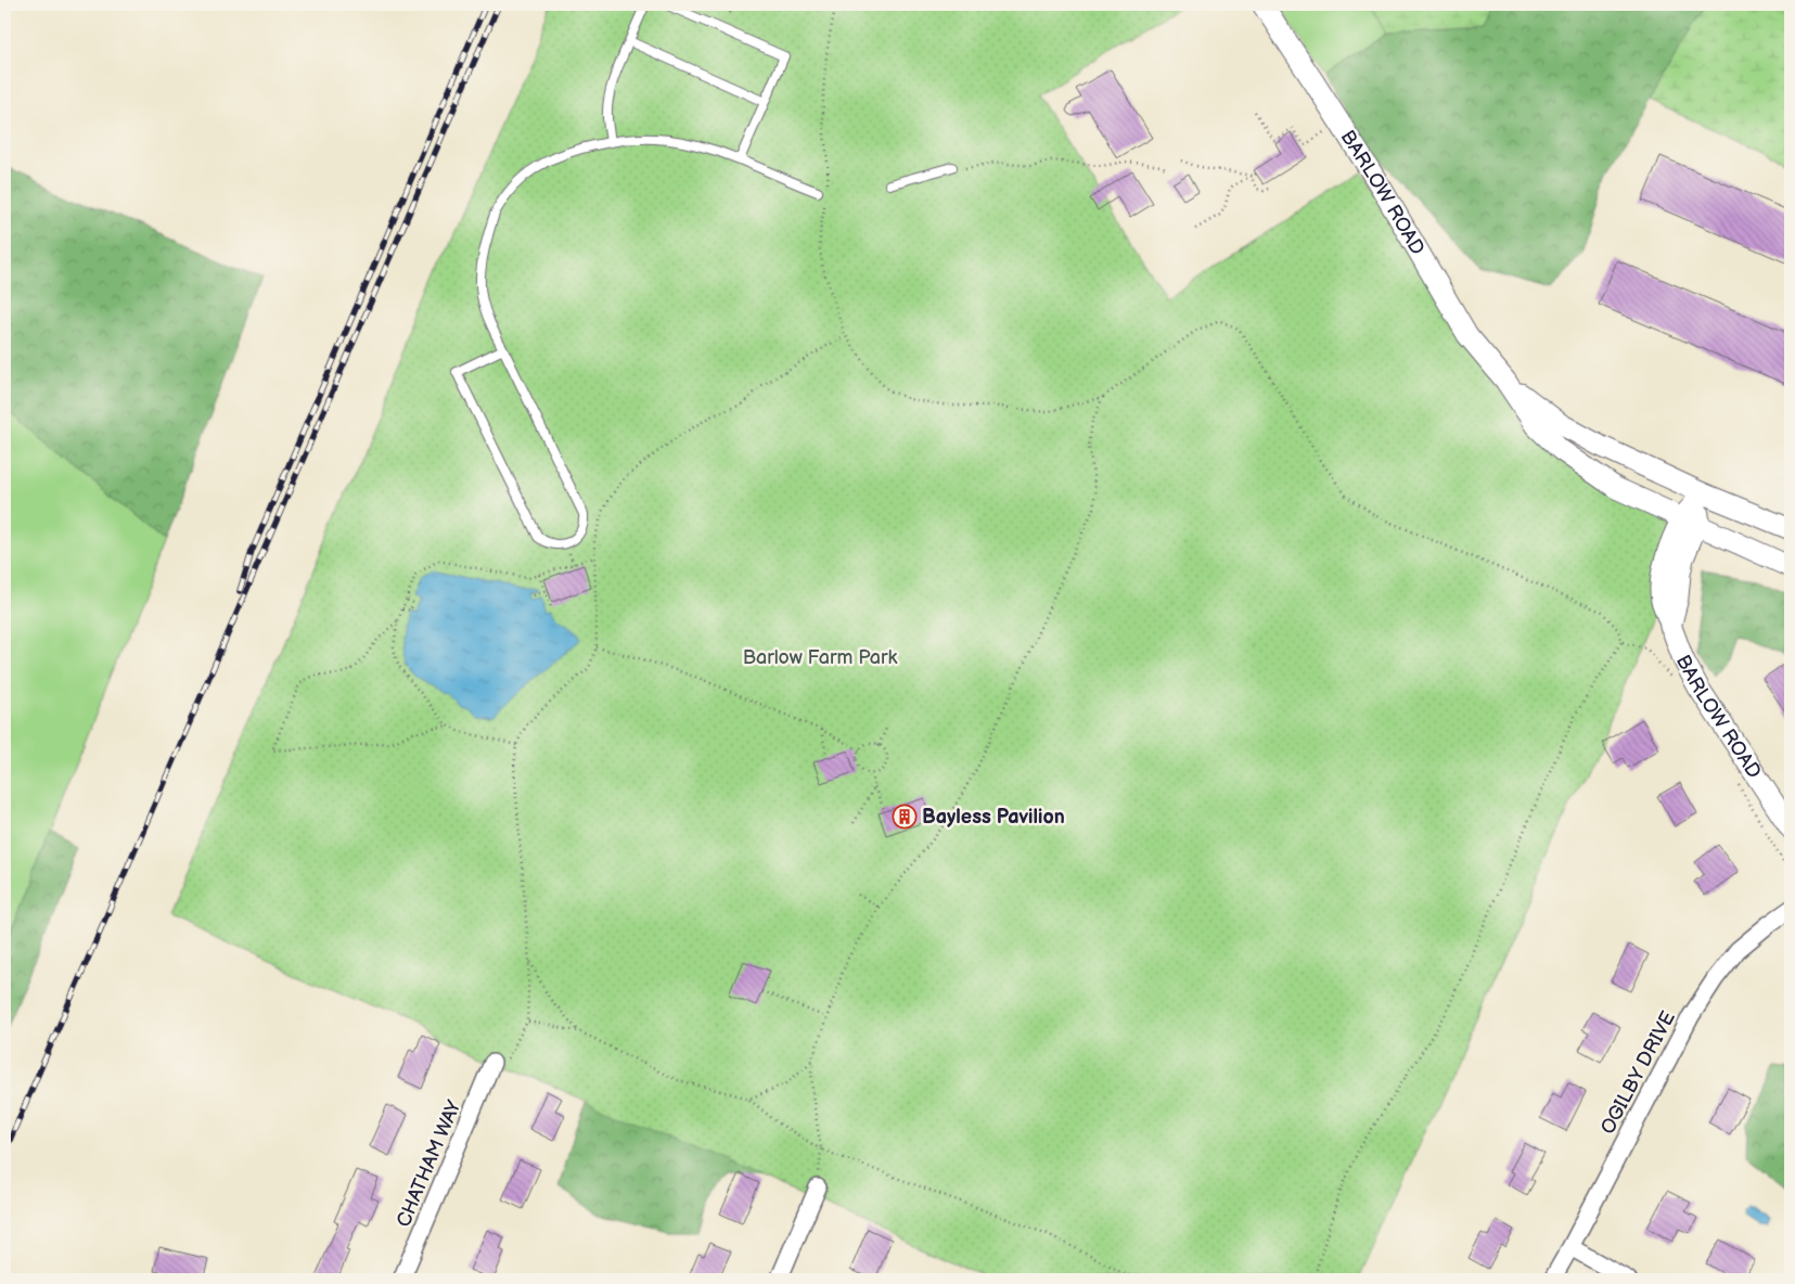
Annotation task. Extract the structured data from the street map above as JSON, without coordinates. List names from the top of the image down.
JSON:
{
  "streets": {
    "street": ["BARLOW ROAD", "OGILBY DRIVE", "CHATHAM WAY"]
  },
  "parks": ["Barlow Farm Park"],
  "places": {
    "building": ["Bayless Pavilion"]
  }
}
